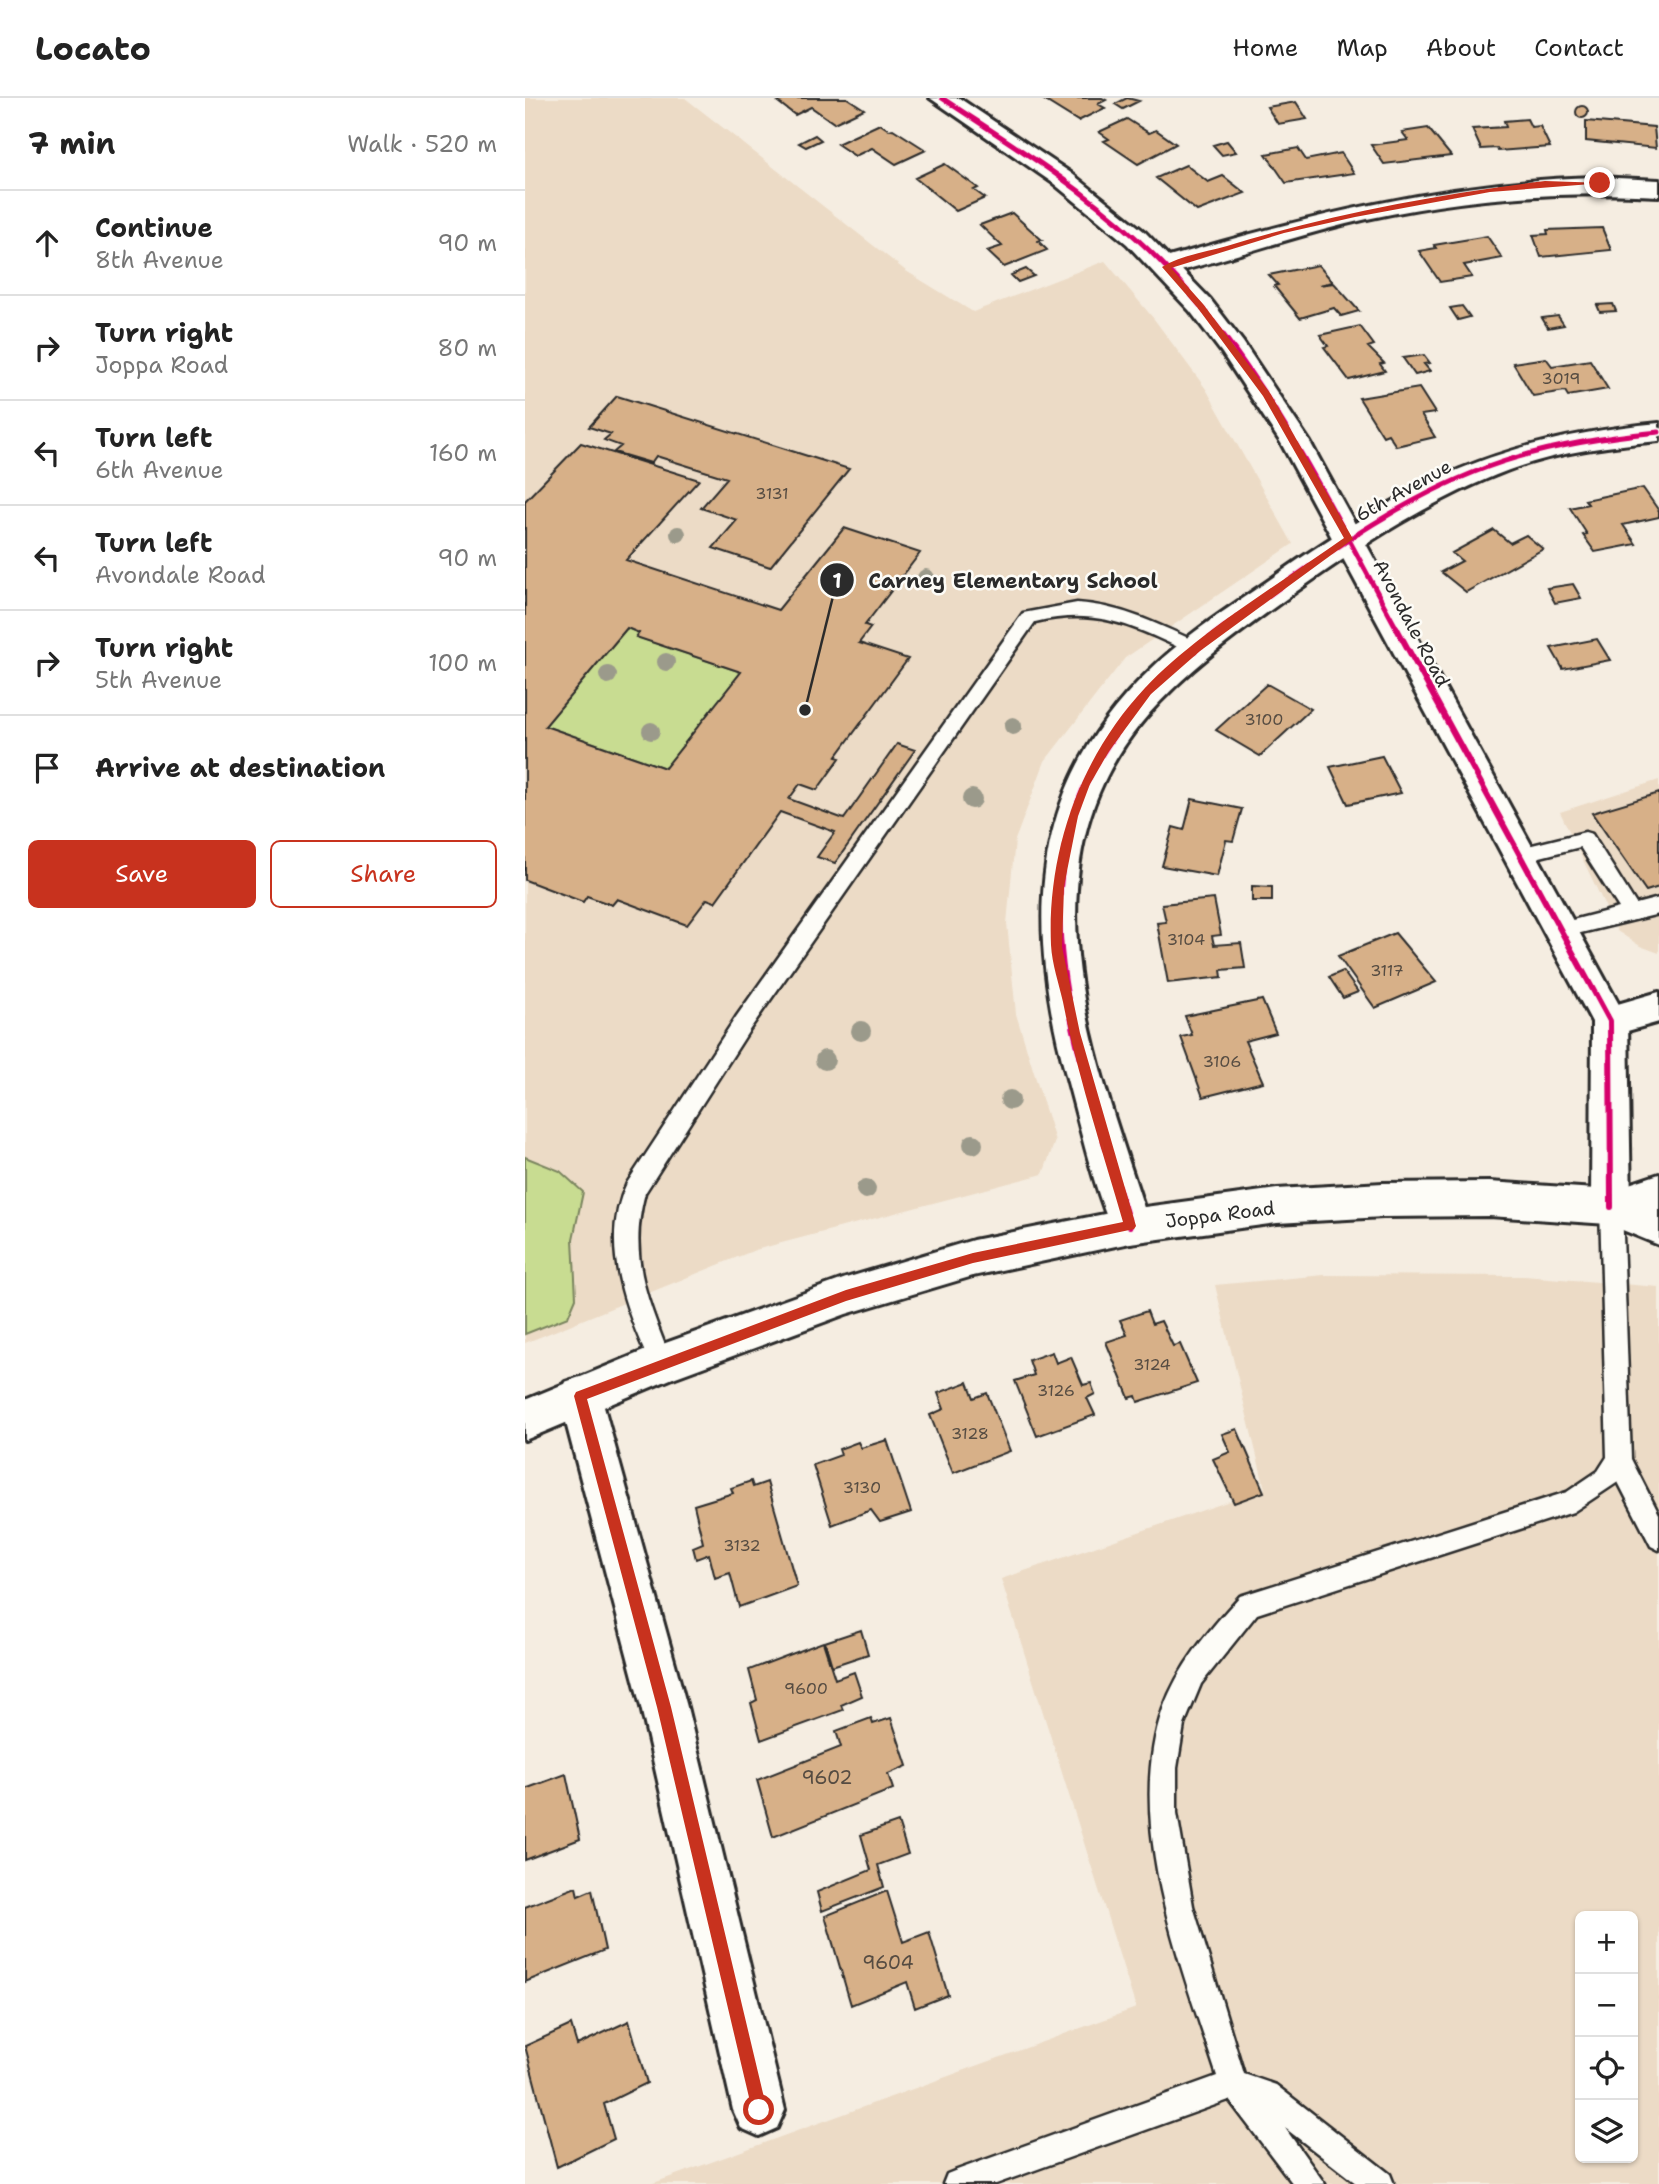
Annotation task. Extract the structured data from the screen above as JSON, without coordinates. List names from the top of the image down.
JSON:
{
  "streets": {
    "street": ["6th Avenue", "Avondale Road", "Joppa Road"]
  },
  "crossings": [
    ["6th Avenue", "Avondale Road"],
    ["6th Avenue", "Joppa Road"],
    ["Avondale Road", "Joppa Road"]
  ],
  "places": ["Carney Elementary School"],
  "house_numbers": [
    "3019",
    "3131",
    "3100",
    "3104",
    "3117",
    "3106",
    "3124",
    "3126",
    "3128",
    "3130",
    "3132",
    "9600",
    "9602",
    "9604"
  ],
  "page": {
    "header": "Locato",
    "nav": [
      "Home",
      "Map",
      "About",
      "Contact"
    ],
    "heading": ["7 min", "Walk · 520 m"],
    "list": [
      ["Continue", "8th Avenue", "90 m"],
      ["Turn right", "Joppa Road", "80 m"],
      ["Turn left", "6th Avenue", "160 m"],
      ["Turn left", "Avondale Road", "90 m"],
      ["Turn right", "5th Avenue", "100 m"],
      "Arrive at destination"
    ],
    "buttons": ["Save", "Share"],
    "map_buttons": ["+", "−"]
  }
}
